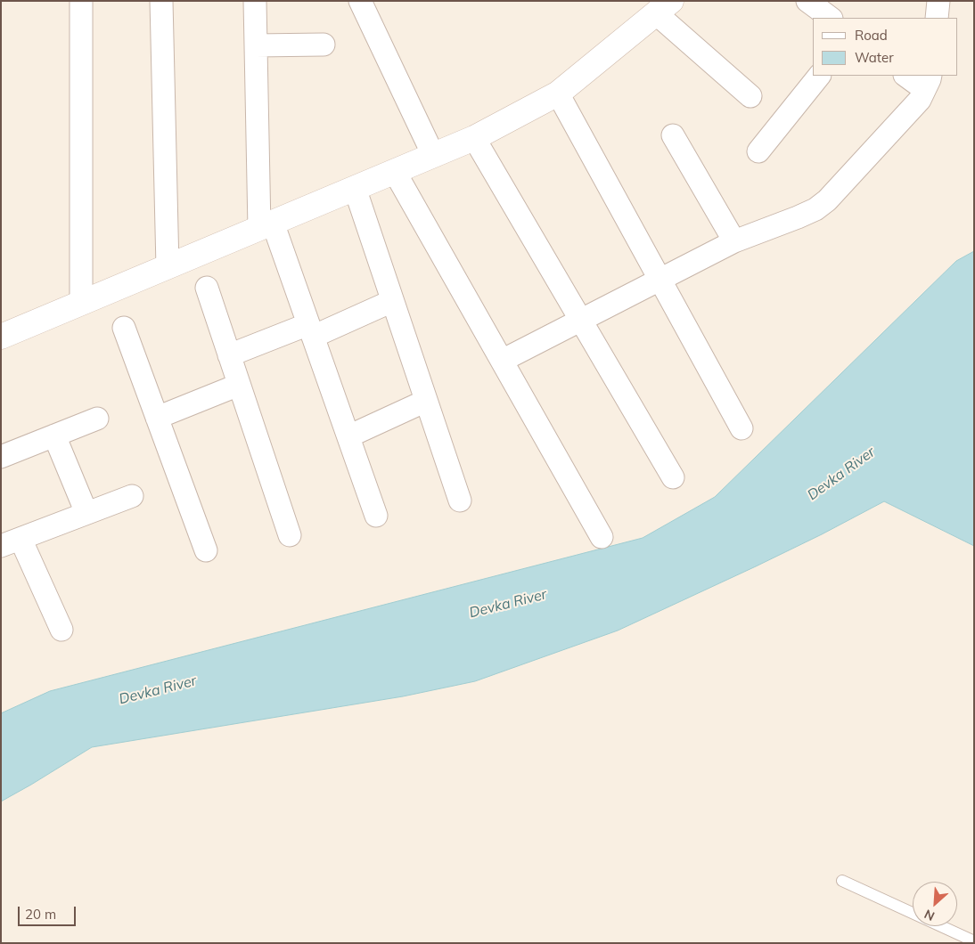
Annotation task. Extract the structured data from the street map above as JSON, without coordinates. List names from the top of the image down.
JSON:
{
  "water": ["Devka River"],
  "legend": ["Road", "Water"],
  "scale_bar": "20 m",
  "north": "bottom left"
}
